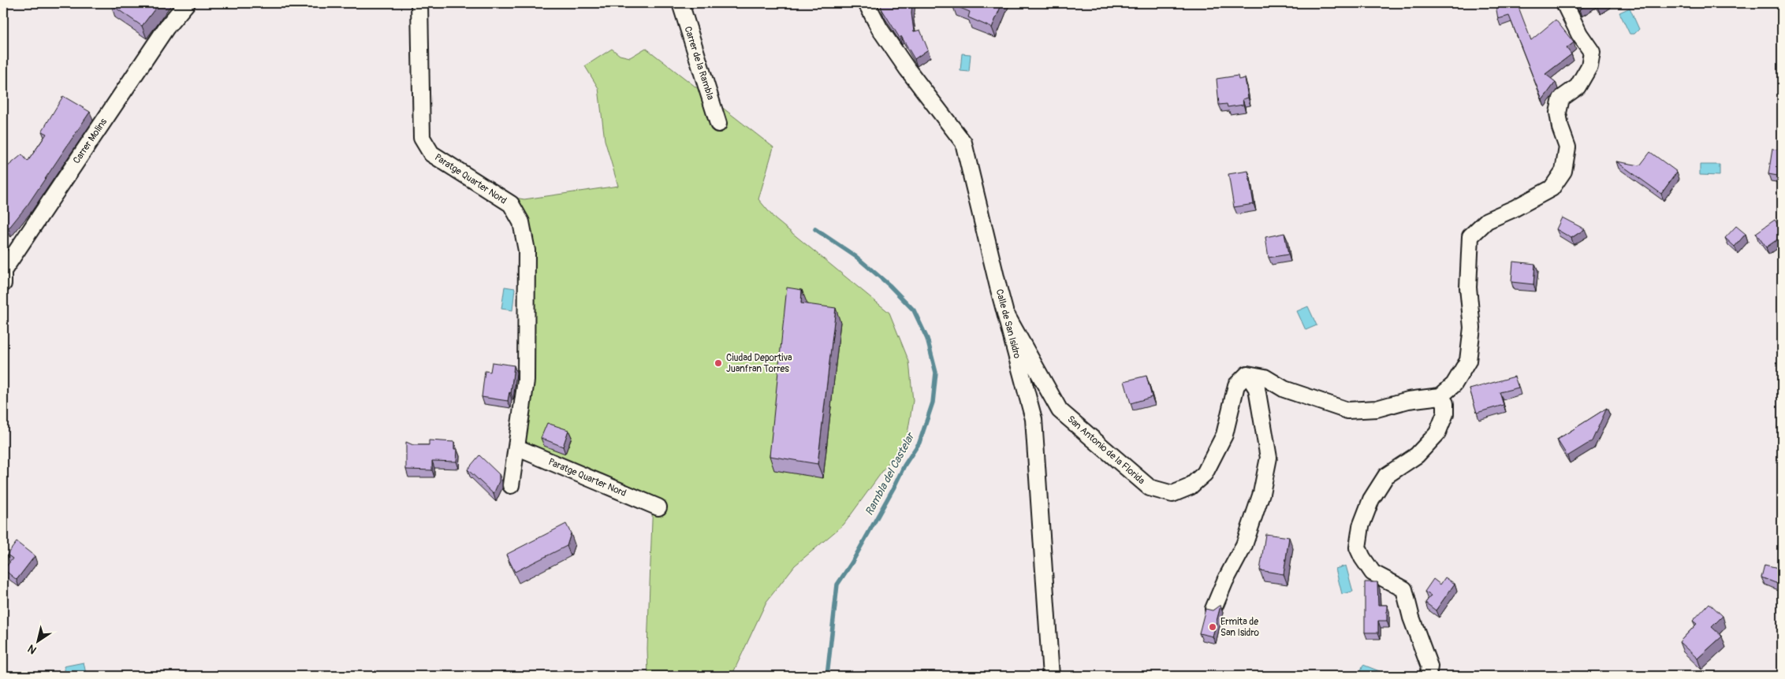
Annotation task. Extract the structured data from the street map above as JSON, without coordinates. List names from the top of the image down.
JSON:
{
  "streets": {
    "street": [
      "Carrer de la Rambla",
      "Carrer Molins",
      "Paratge Quarter Nord",
      "Calle de San Isidro",
      "San Antonio de la Florida"
    ]
  },
  "crossings": [
    ["Calle de San Isidro", "San Antonio de la Florida"]
  ],
  "water": ["Rambla del Castelar"],
  "places": ["Ciudad Deportiva Juanfran Torres", "Ermita de San Isidro"],
  "north": "bottom left"
}
